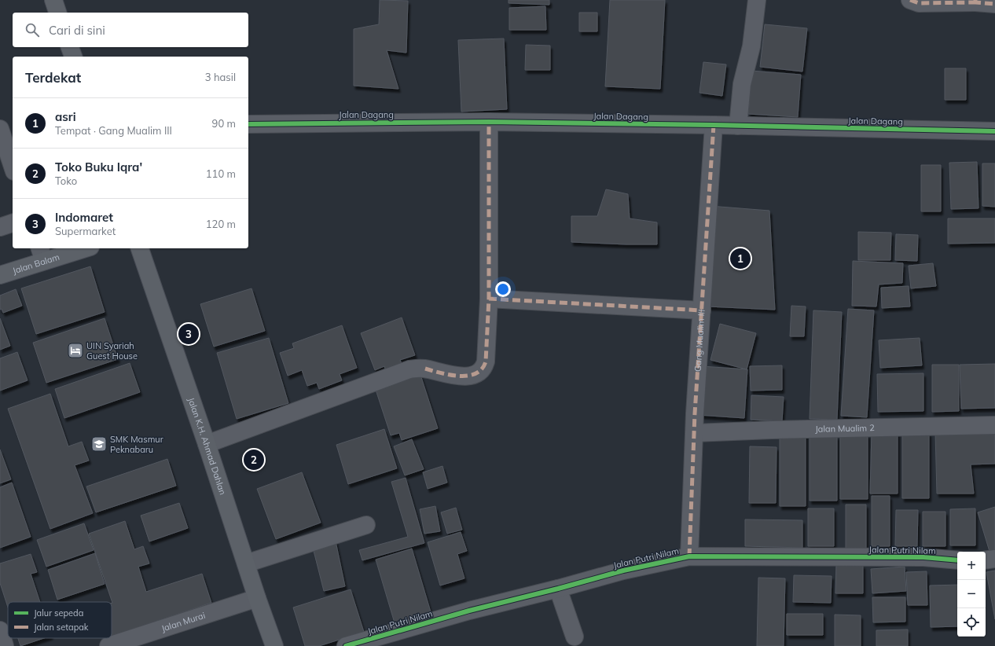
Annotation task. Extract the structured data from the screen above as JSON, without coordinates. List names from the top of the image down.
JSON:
{
  "streets": {
    "main road": ["Jalan Balam", "Jalan K.H. Ahmad Dahlan"],
    "street": [
      "Jalan Dagang",
      "Gang Mualim III",
      "Jalan Mualim 2",
      "Jalan Putri Nilam",
      "Jalan Murai"
    ]
  },
  "crossings": [
    ["Jalan Dagang", "Gang Mualim III"],
    ["Gang Mualim III", "Jalan Mualim 2"],
    ["Gang Mualim III", "Jalan Putri Nilam"],
    ["Jalan K.H. Ahmad Dahlan", "Jalan Murai"]
  ],
  "places": {
    "hotel": ["UIN Syariah Guest House"],
    "school or university": ["SMK Masmur Peknabaru"]
  },
  "legend": ["Jalur sepeda", "Jalan setapak"],
  "page": {
    "search": "Cari di sini",
    "heading": ["Terdekat", "3 hasil"],
    "list": [
      {
        "mark": "1",
        "name": "asri",
        "note": "Tempat · Gang Mualim III",
        "value": "90 m"
      },
      {
        "mark": "2",
        "name": "Toko Buku Iqra'",
        "note": "Toko",
        "value": "110 m"
      },
      {
        "mark": "3",
        "name": "Indomaret",
        "note": "Supermarket",
        "value": "120 m"
      }
    ],
    "pins": ["1", "3", "2"],
    "map_buttons": ["+", "−"]
  }
}
